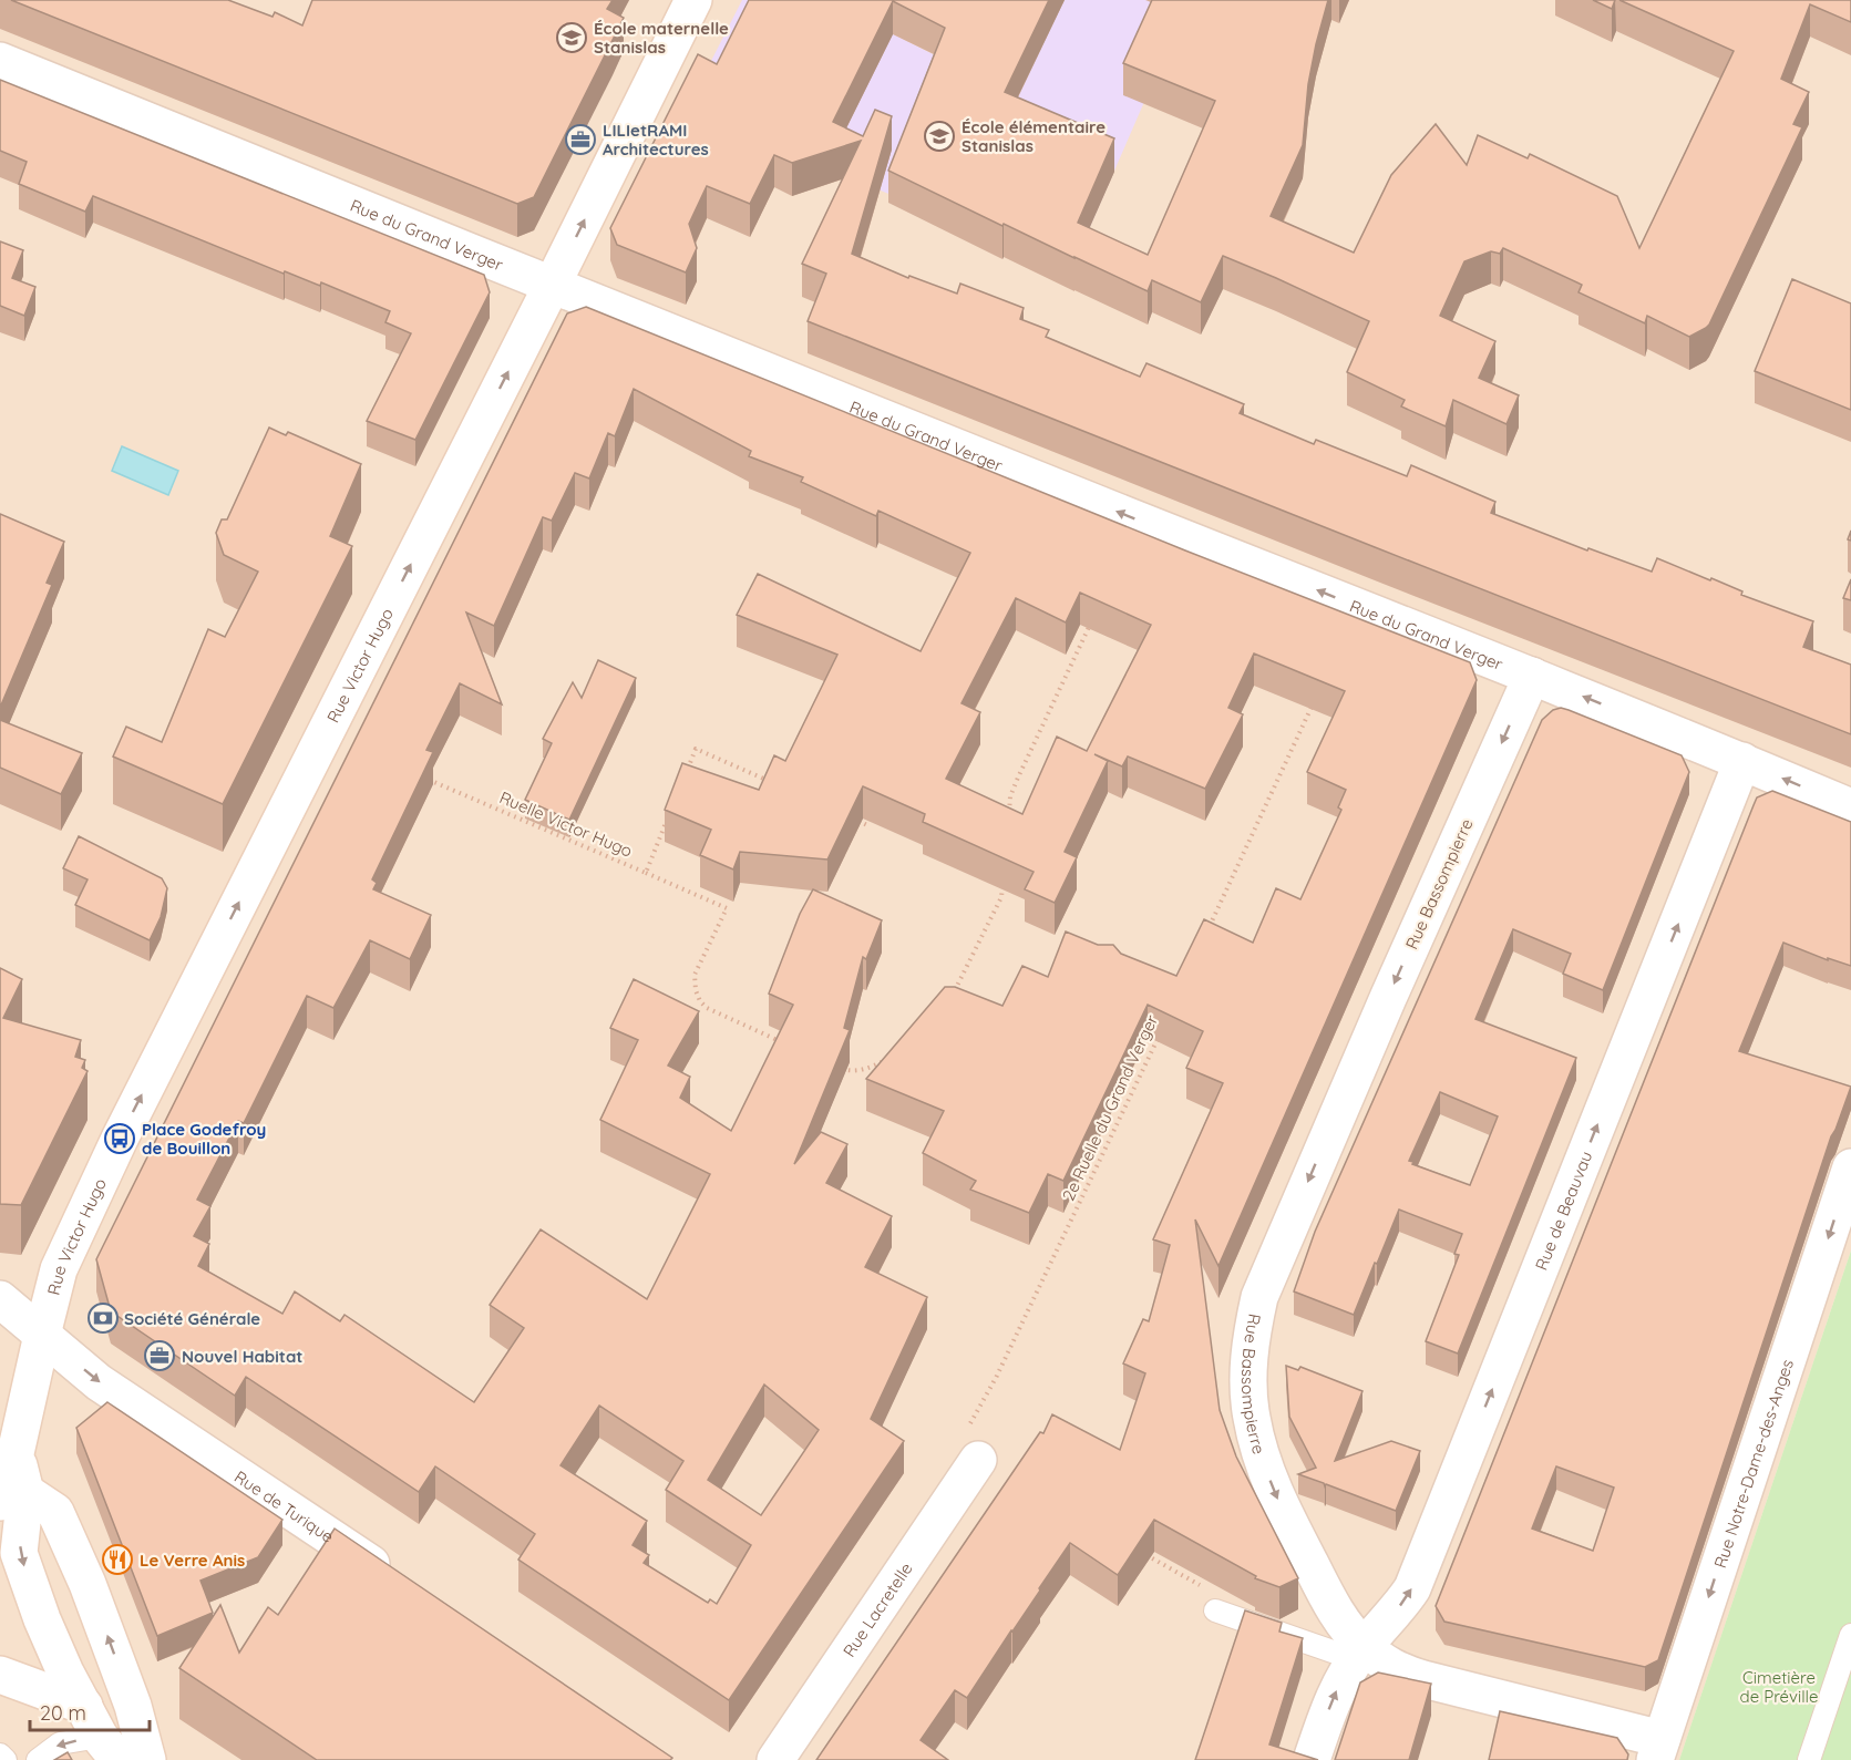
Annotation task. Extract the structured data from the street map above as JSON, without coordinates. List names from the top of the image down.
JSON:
{
  "streets": {
    "street": [
      "Rue du Grand Verger",
      "Rue Victor Hugo",
      "Rue Bassompierre",
      "Rue de Beauvau",
      "Rue Notre-Dame-des-Anges",
      "Rue de Turique",
      "Rue Lacretelle"
    ],
    "path": ["Ruelle Victor Hugo", "2e Ruelle du Grand Verger"]
  },
  "crossings": [
    ["Rue du Grand Verger", "Rue Victor Hugo"],
    ["Rue du Grand Verger", "Rue Bassompierre"],
    ["Rue du Grand Verger", "Rue de Beauvau"],
    ["Rue Victor Hugo", "Rue de Turique"],
    ["Rue Bassompierre", "Rue de Beauvau"],
    ["Rue Bassompierre", "Rue Notre-Dame-des-Anges"],
    ["2e Ruelle du Grand Verger", "Rue Lacretelle"]
  ],
  "one_way": [
    "Rue du Grand Verger",
    "Rue Victor Hugo",
    "Rue Bassompierre",
    "Rue de Beauvau",
    "Rue Notre-Dame-des-Anges",
    "Rue de Turique"
  ],
  "parks": ["Cimetière de Préville"],
  "places": {
    "school or university": ["École maternelle Stanislas", "École élémentaire Stanislas"],
    "office": ["LILIetRAMI Architectures", "Nouvel Habitat"],
    "bus stop": ["Place Godefroy de Bouillon"],
    "bank": ["Société Générale"],
    "restaurant": ["Le Verre Anis"]
  },
  "scale_bar": "20 m"
}
